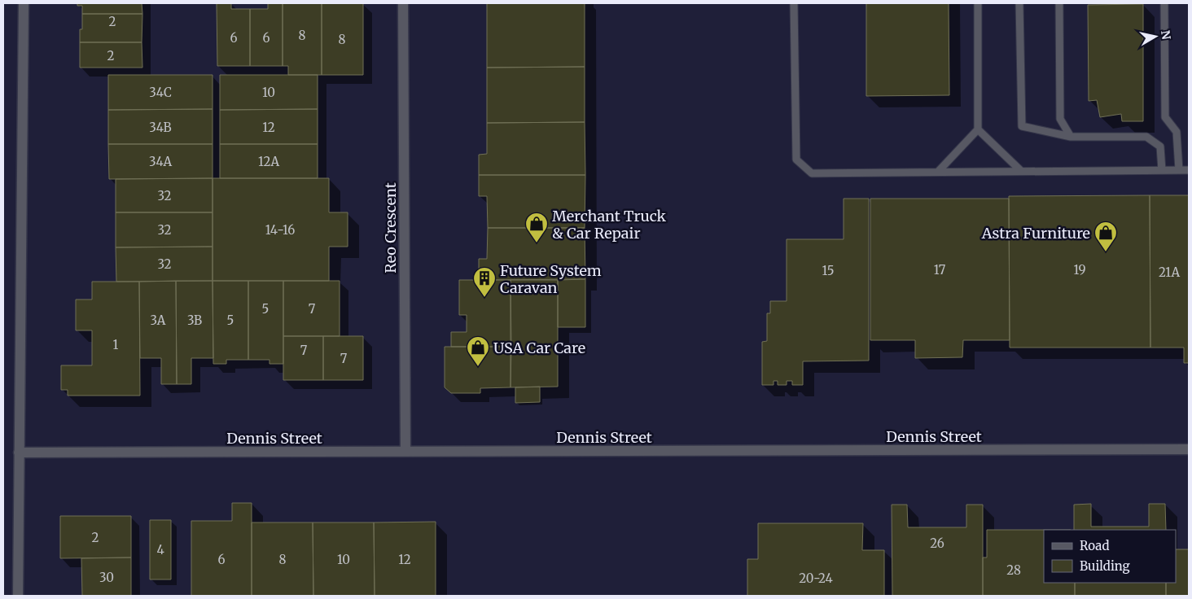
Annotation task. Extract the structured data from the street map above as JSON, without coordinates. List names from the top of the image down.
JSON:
{
  "streets": {
    "street": ["Reo Crescent", "Dennis Street"]
  },
  "crossings": [
    ["Reo Crescent", "Dennis Street"]
  ],
  "places": {
    "shop": ["Merchant Truck & Car Repair", "Astra Furniture", "USA Car Care"],
    "building": ["Future System Caravan"]
  },
  "house_numbers": [
    "2",
    "8",
    "6",
    "6",
    "8",
    "2",
    "34C",
    "10",
    "34B",
    "12",
    "34A",
    "12A",
    "32",
    "32",
    "14-16",
    "32",
    "17",
    "19",
    "15",
    "21A",
    "5",
    "7",
    "3A",
    "3B",
    "5",
    "1",
    "7",
    "7",
    "2",
    "26",
    "4",
    "6",
    "8",
    "10",
    "12",
    "28",
    "30",
    "20-24"
  ],
  "legend": ["Road", "Building"],
  "north": "right"
}
